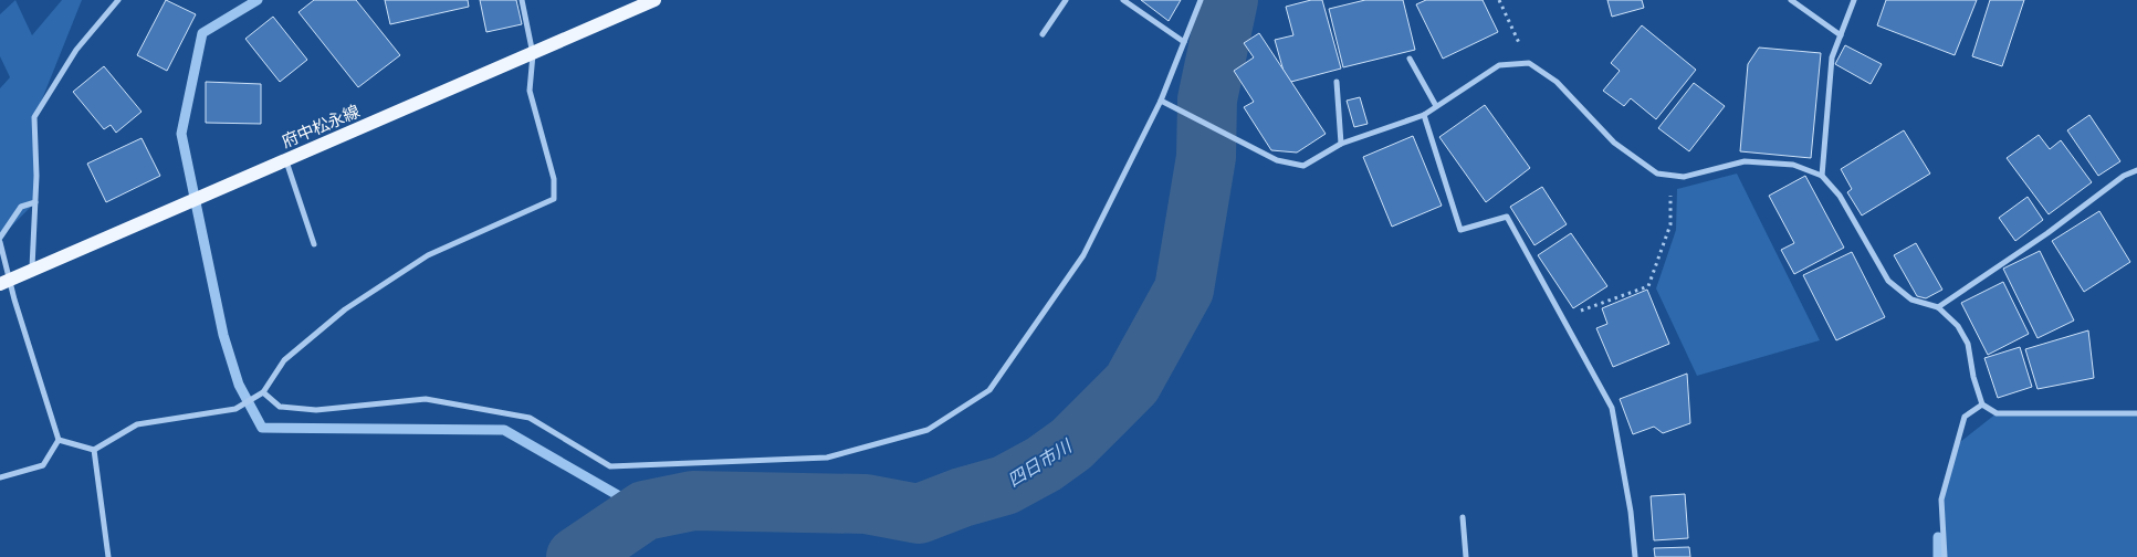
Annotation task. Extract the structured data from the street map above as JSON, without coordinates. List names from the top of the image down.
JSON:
{
  "streets": {
    "main road": ["府中松永線"]
  },
  "water": ["四日市川"]
}
